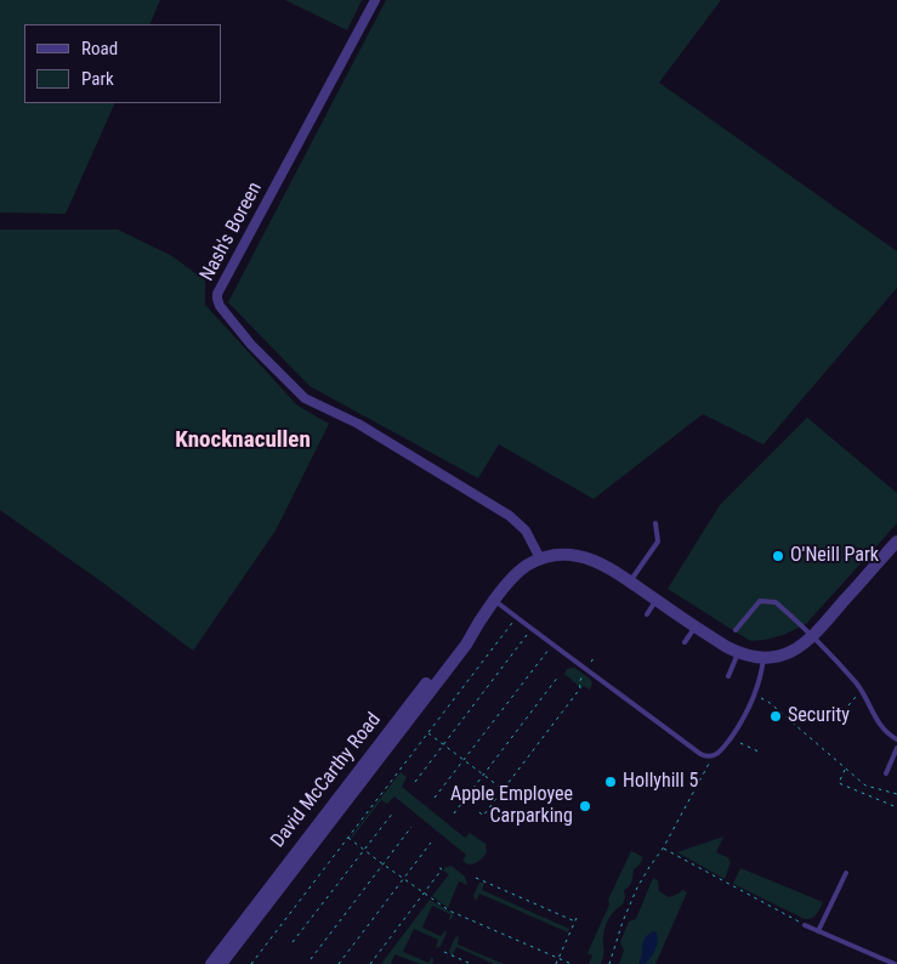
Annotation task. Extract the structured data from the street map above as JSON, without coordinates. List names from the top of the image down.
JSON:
{
  "streets": {
    "street": ["Nash's Boreen", "David McCarthy Road"]
  },
  "crossings": [
    ["Nash's Boreen", "David McCarthy Road"]
  ],
  "districts": ["Knocknacullen"],
  "places": [
    "O'Neill Park",
    "Security",
    "Hollyhill 5",
    "Apple Employee Carparking"
  ],
  "legend": ["Road", "Park"]
}
